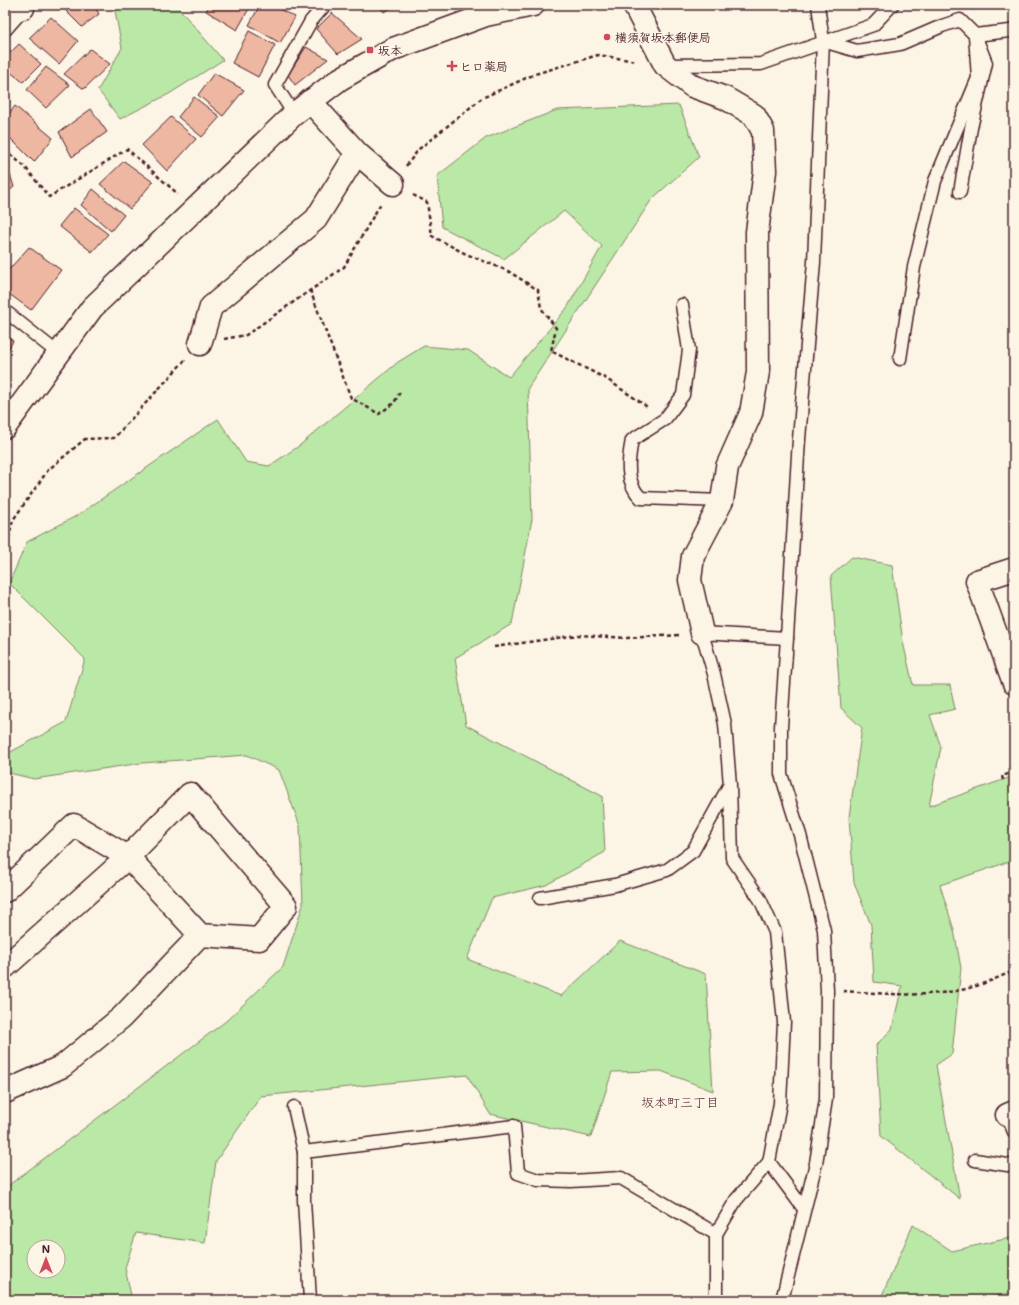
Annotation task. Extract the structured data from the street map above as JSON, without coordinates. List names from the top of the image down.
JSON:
{
  "districts": ["坂本町三丁目"],
  "places": {
    "other": ["横須賀坂本郵便局"],
    "transit": ["坂本"],
    "health": ["ヒロ薬局"]
  },
  "north": "top"
}
